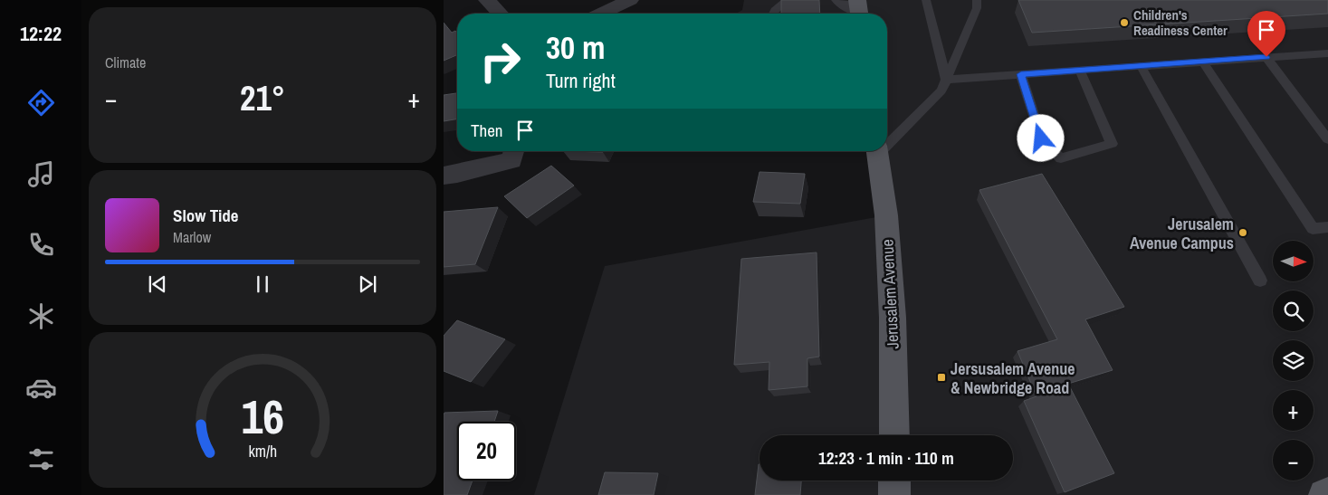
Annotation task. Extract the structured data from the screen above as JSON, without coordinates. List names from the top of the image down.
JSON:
{
  "streets": {
    "main road": ["Jerusalem Avenue"]
  },
  "places": {
    "other": ["Children's Readiness Center", "Jerusalem Avenue Campus"],
    "transit": ["Jersusalem Avenue & Newbridge Road"]
  },
  "north": "right",
  "page": {
    "tabs": "12:22",
    "tile": "Climate",
    "turn": ["30 m", "Turn right"],
    "heat": ["−", "21°", "+"],
    "then": "Then",
    "song": ["Slow Tide", "Marlow"],
    "map_buttons": ["+", "−"],
    "limit": "20",
    "trip": "12:23 · 1 min · 110 m",
    "gauge": ["16", "km/h"]
  }
}
